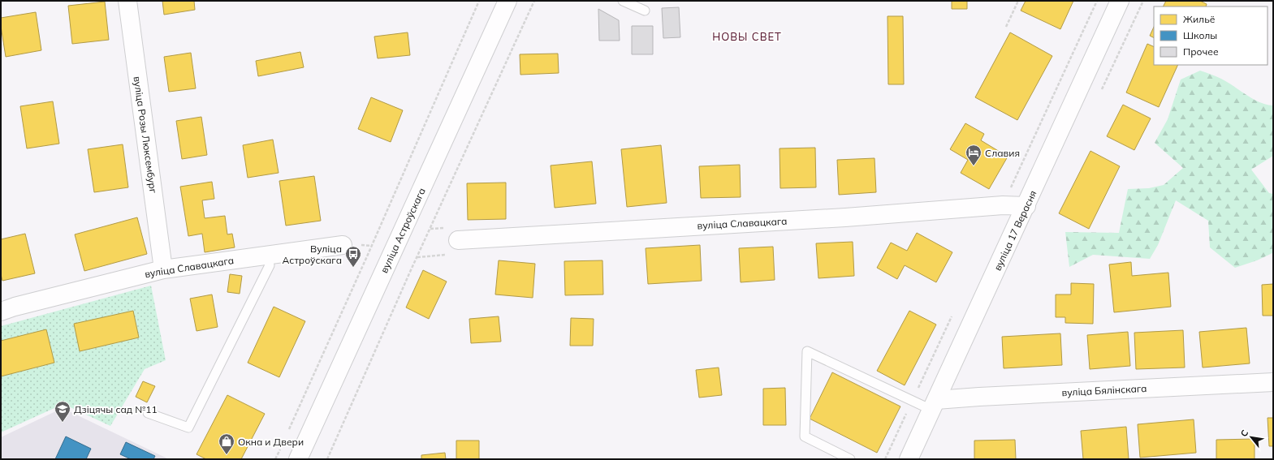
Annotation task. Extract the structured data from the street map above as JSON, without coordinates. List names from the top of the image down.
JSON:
{
  "streets": {
    "street": [
      "вуліца Розы Люксембург",
      "вуліца Славацкага",
      "вуліца Астроўскага",
      "вуліца 17 Верасня",
      "вуліца Бялінскага"
    ]
  },
  "crossings": [
    ["вуліца Розы Люксембург", "вуліца Славацкага"],
    ["вуліца Славацкага", "вуліца 17 Верасня"],
    ["вуліца 17 Верасня", "вуліца Бялінскага"]
  ],
  "districts": ["НОВЫ СВЕТ"],
  "places": {
    "hotel": ["Славия"],
    "bus stop": ["Вуліца Астроўскага"],
    "school or university": ["Дзіцячы сад №11"],
    "shop": ["Окна и Двери"]
  },
  "legend": ["Жильё", "Школы", "Прочее"],
  "north": "top left"
}
